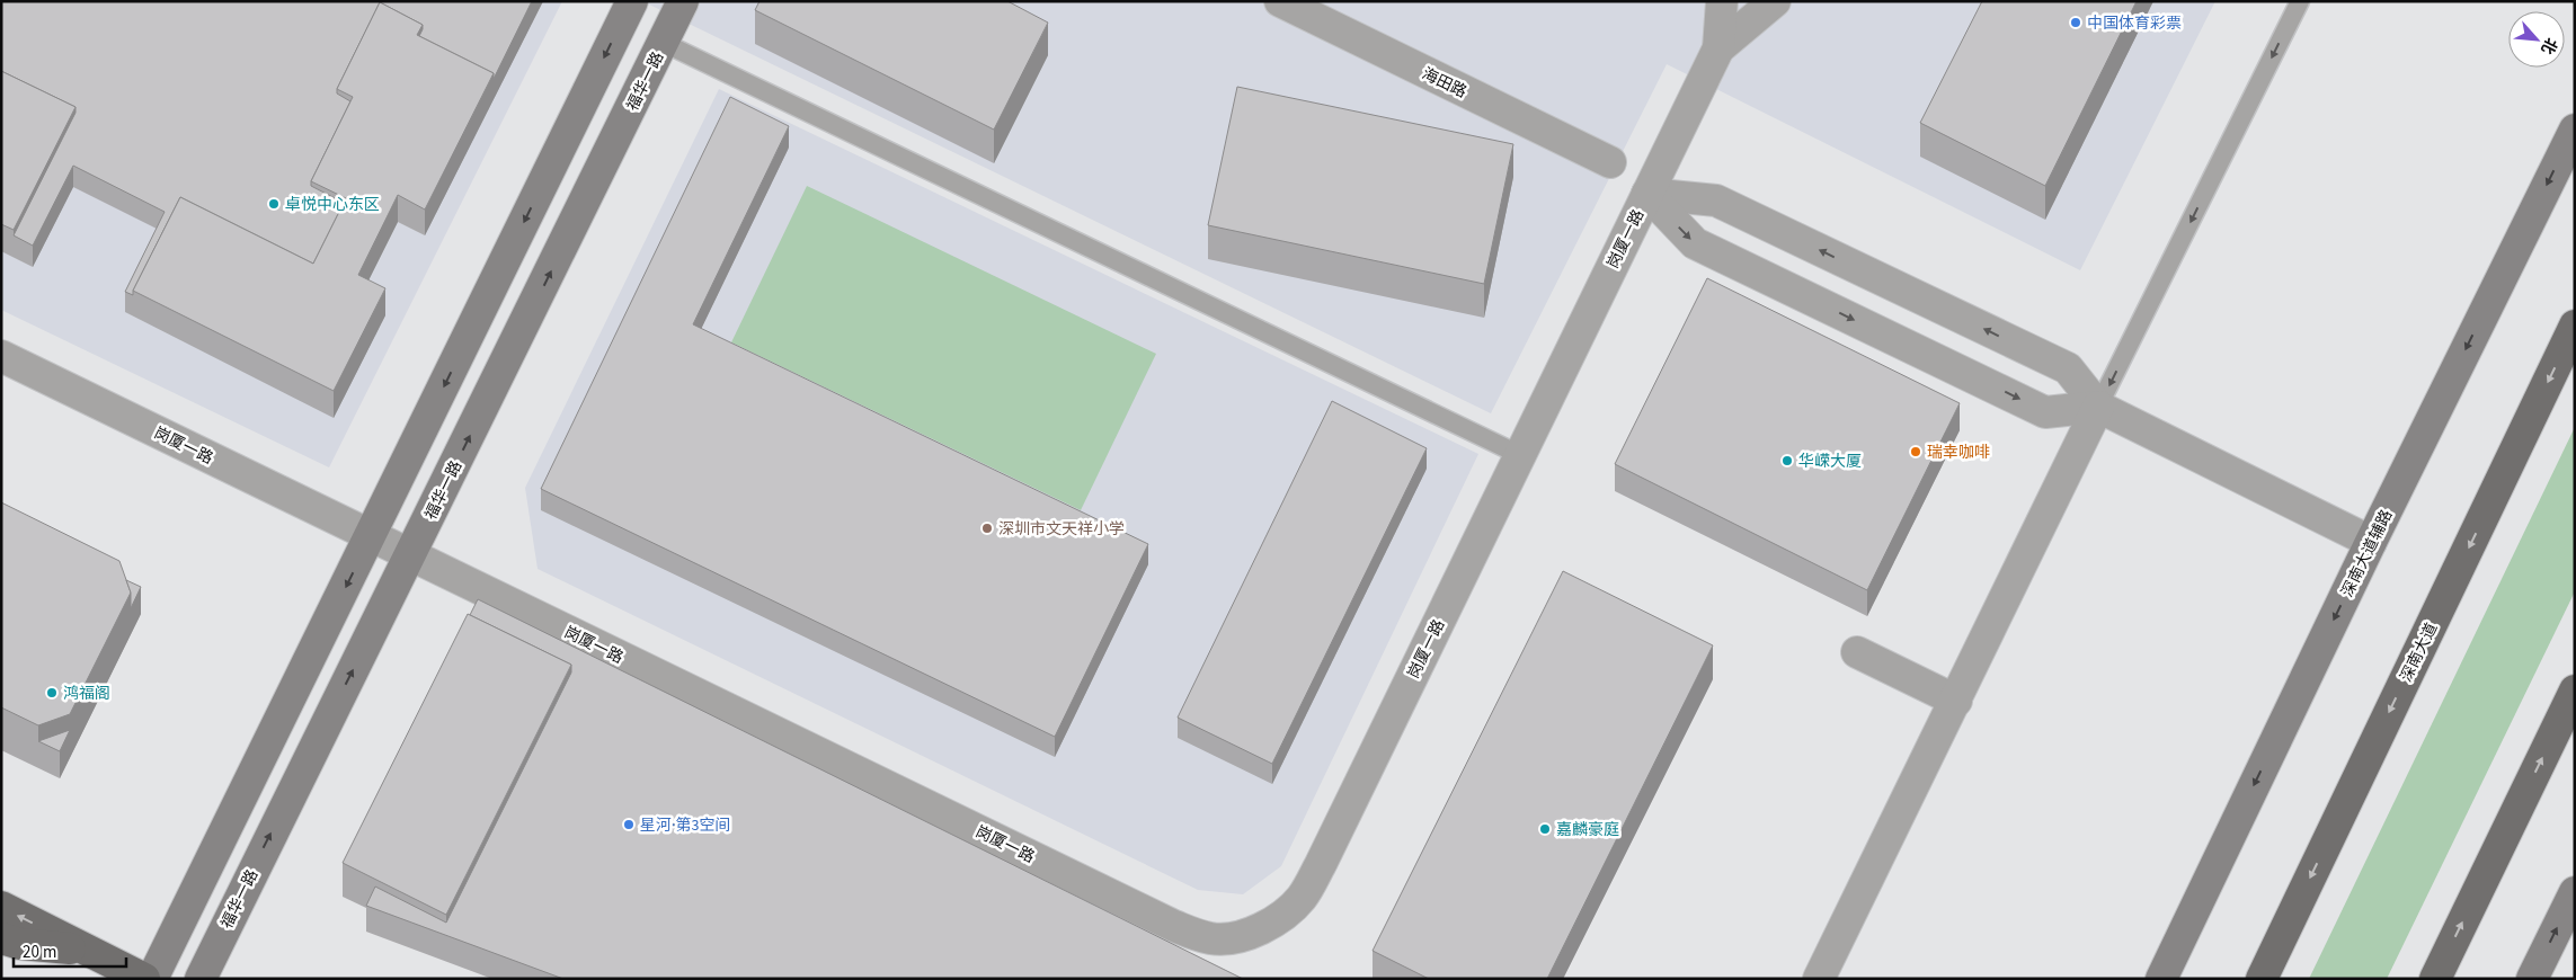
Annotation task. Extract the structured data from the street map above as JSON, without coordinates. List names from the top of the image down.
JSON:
{
  "streets": {
    "main road": ["深南大道"],
    "street": [
      "福华一路",
      "海田路",
      "岗厦一路",
      "深南大道辅路"
    ]
  },
  "crossings": [
    ["福华一路", "岗厦一路"]
  ],
  "one_way": ["深南大道辅路"],
  "places": [
    "中国体育彩票",
    "卓悦中心东区",
    "瑞幸咖啡",
    "华嵘大厦",
    "深圳市文天祥小学",
    "鸿福阁",
    "星河·第3空间",
    "嘉麟豪庭"
  ],
  "scale_bar": "20 m",
  "north": "bottom right"
}
